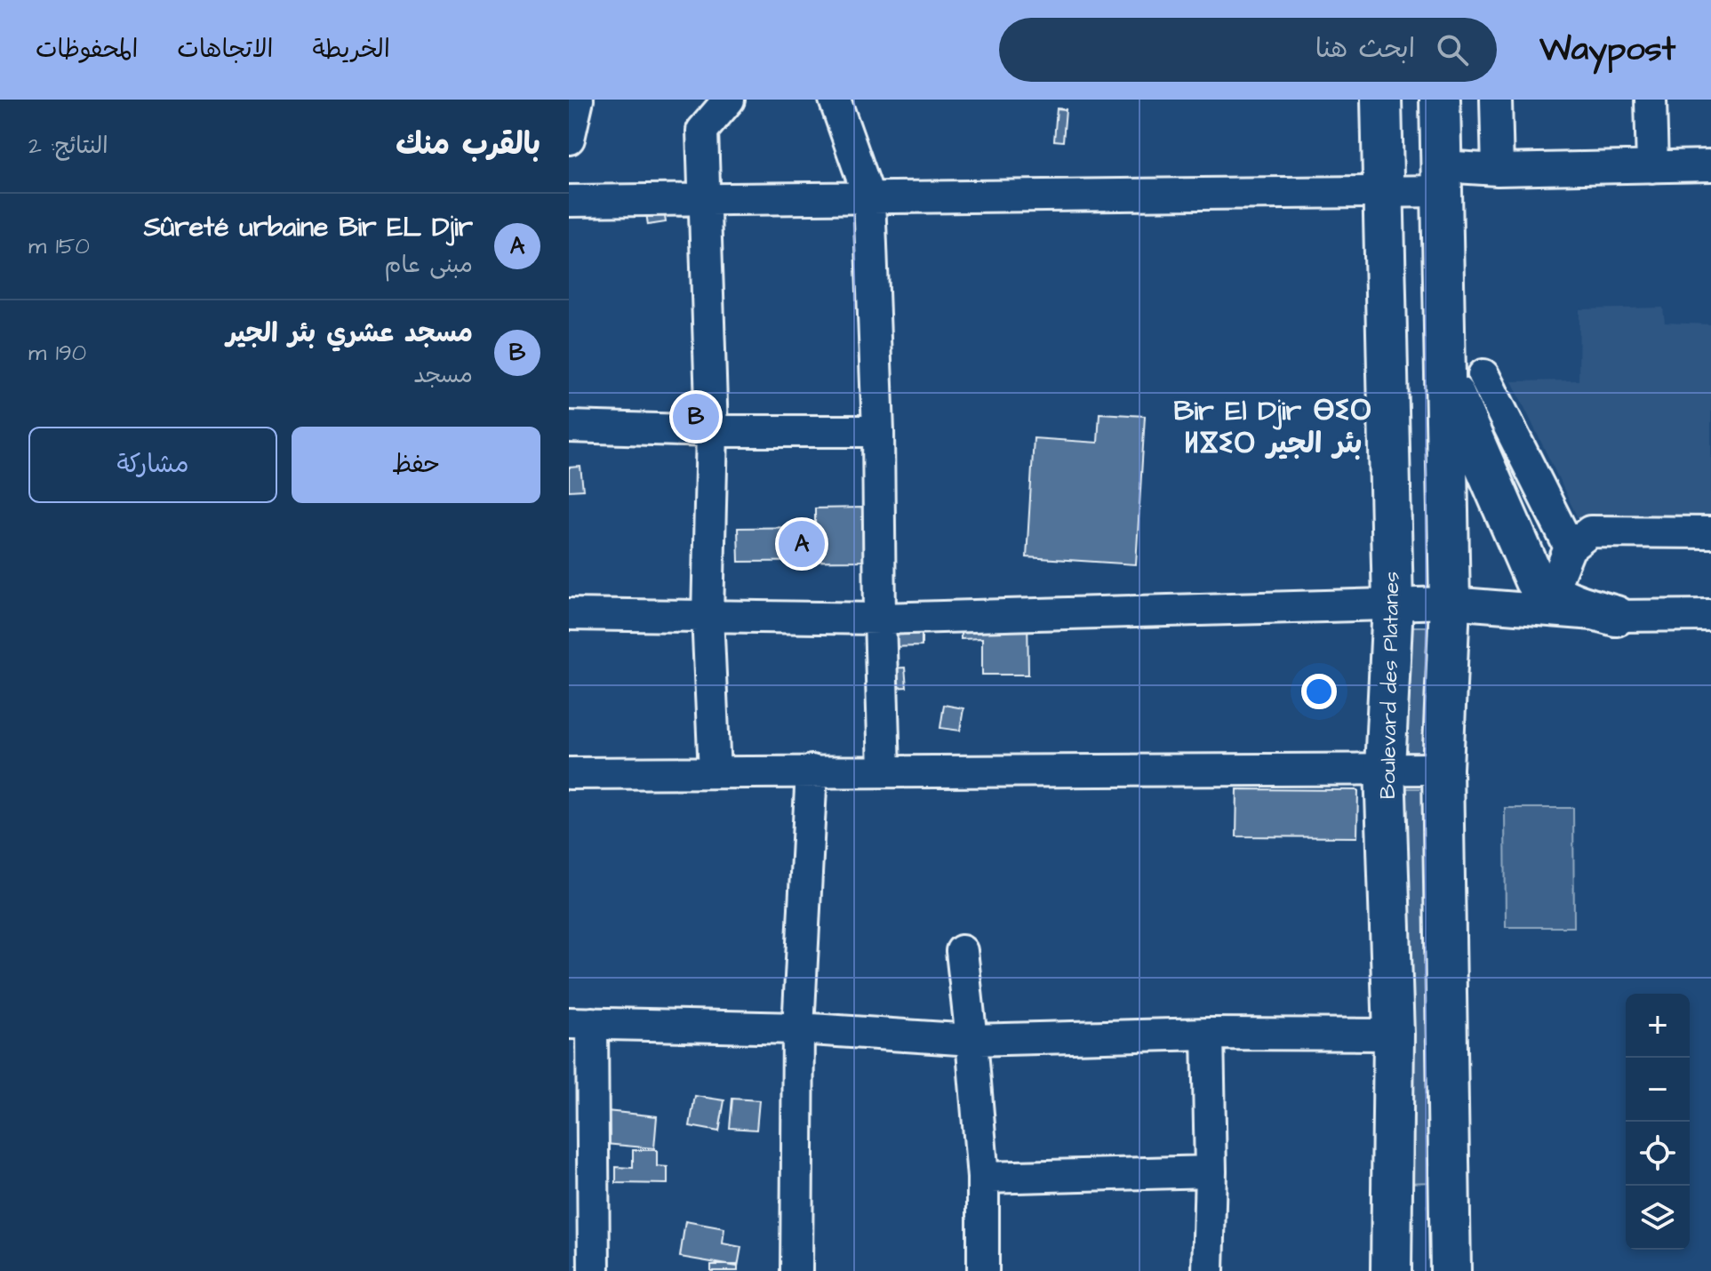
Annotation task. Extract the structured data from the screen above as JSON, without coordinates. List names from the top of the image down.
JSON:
{
  "streets": {
    "main road": ["Boulevard des Platanes"]
  },
  "districts": ["Bir El Djir ⴱⵉⵔ ⵍⴵⵉⵔ بئر الجير"],
  "page": {
    "header": "Waypost",
    "search": "ابحث هنا",
    "nav": ["الخريطة", "الاتجاهات", "المحفوظات"],
    "heading": ["بالقرب منك", "النتائج: 2"],
    "list": [
      {
        "mark": "A",
        "name": "Sûreté urbaine Bir EL Djir",
        "note": "مبنى عام",
        "value": "150 m"
      },
      {
        "mark": "B",
        "name": "مسجد عشري بئر الجير",
        "note": "مسجد",
        "value": "190 m"
      }
    ],
    "pins": ["B", "A"],
    "buttons": ["حفظ", "مشاركة"],
    "map_buttons": ["+", "−"]
  }
}
